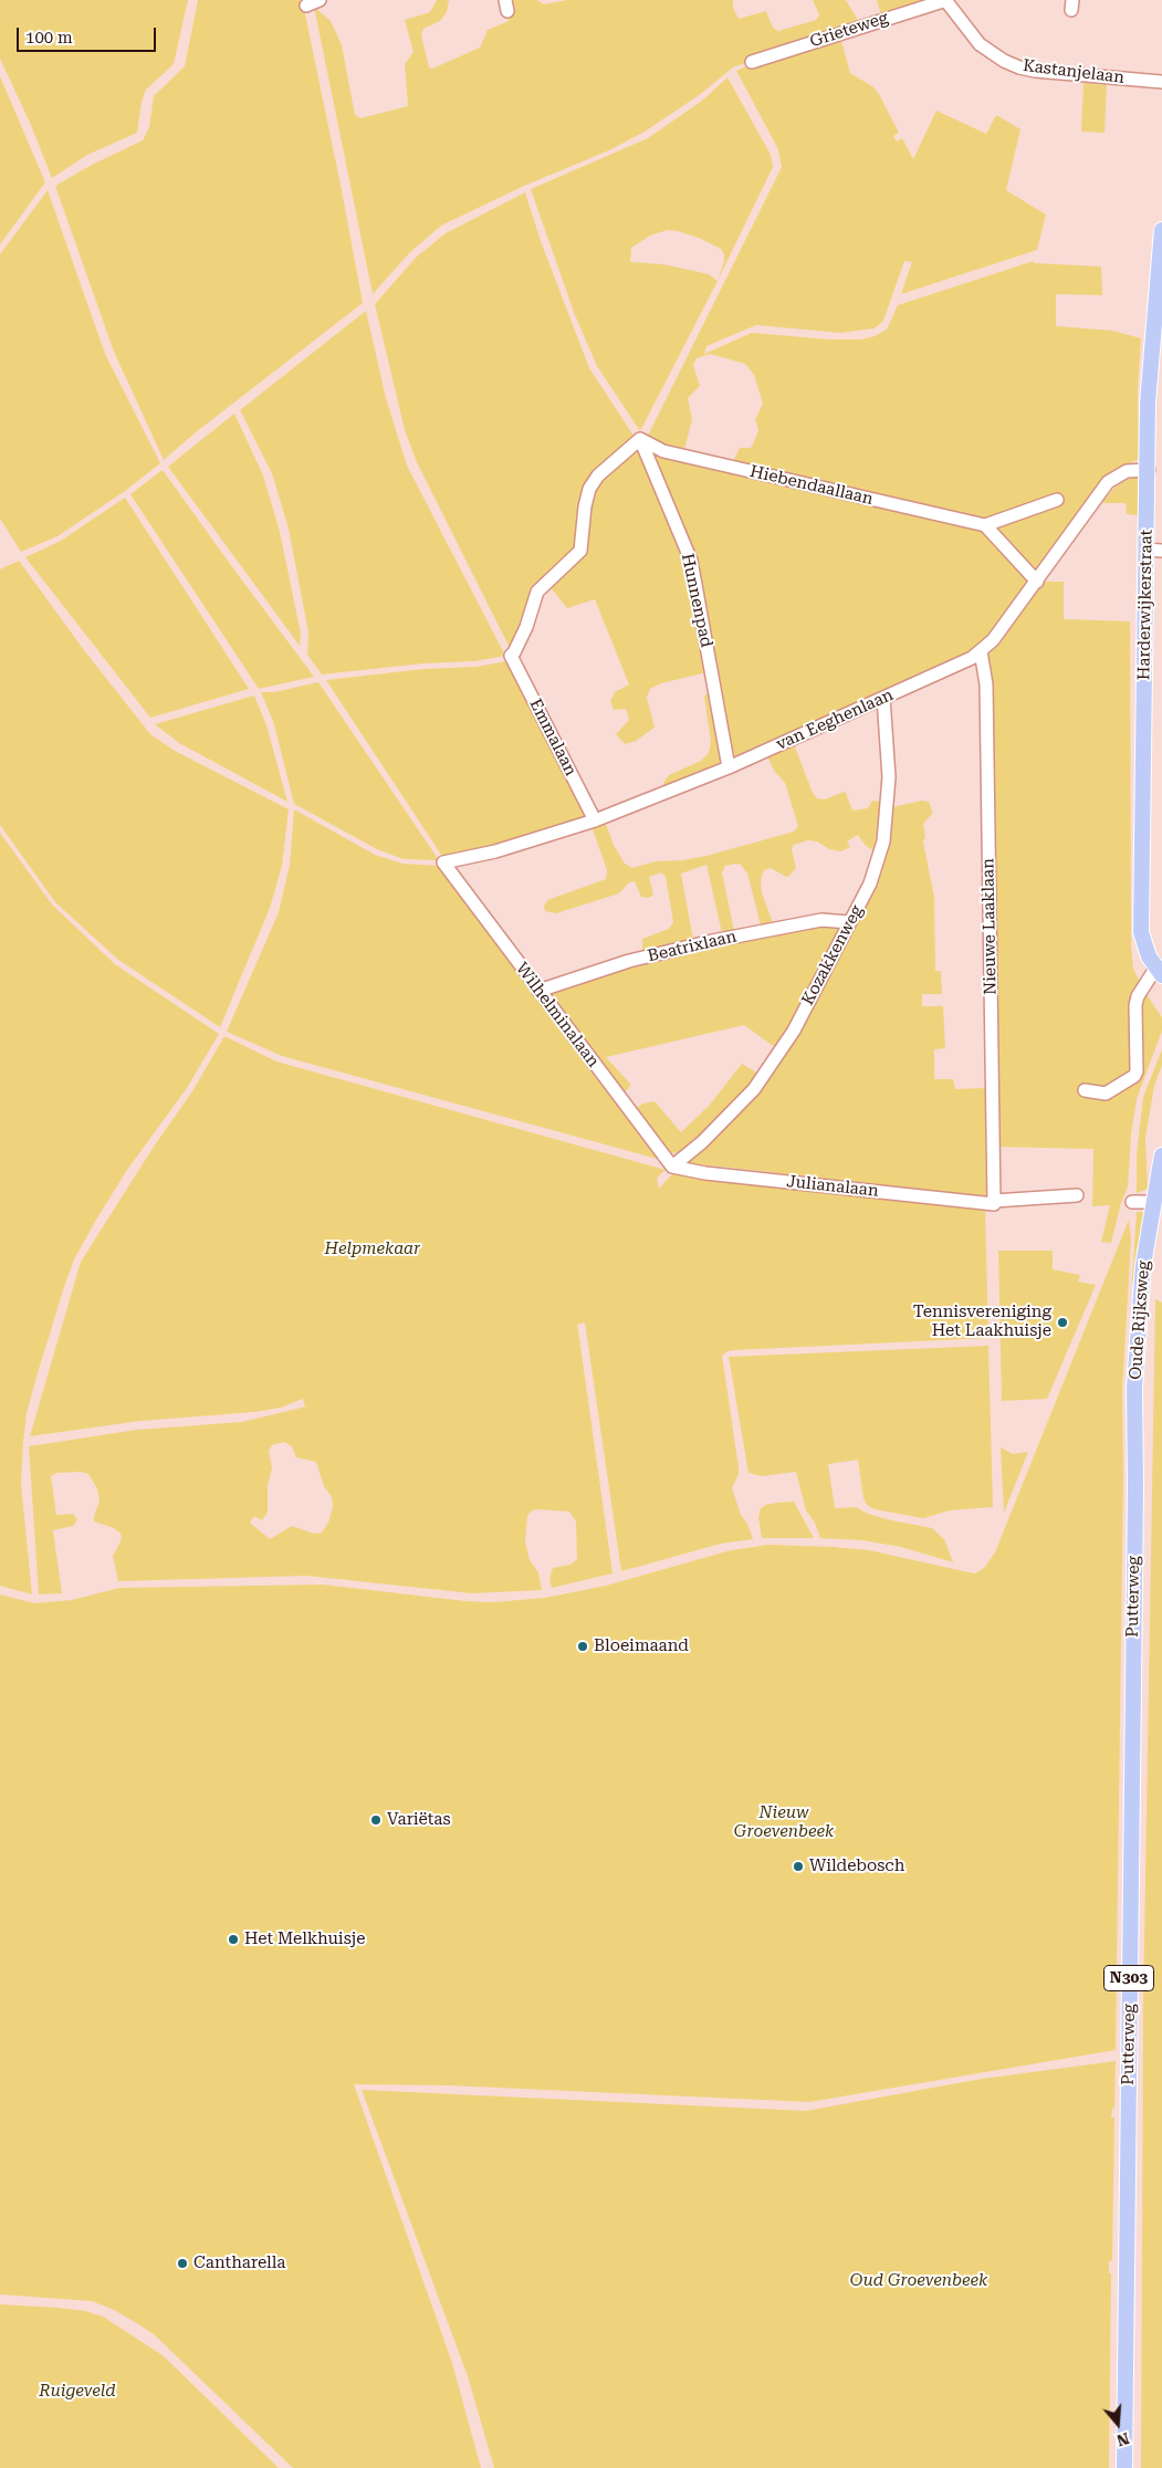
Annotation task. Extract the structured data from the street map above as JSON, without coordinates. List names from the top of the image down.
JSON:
{
  "streets": {
    "main road": [
      "Harderwijkerstraat",
      "Oude Rijksweg",
      "Putterweg",
      "N303"
    ],
    "street": [
      "Grieteweg",
      "Kastanjelaan",
      "Hiebendaallaan",
      "Hunnenpad",
      "van Eeghenlaan",
      "Emmalaan",
      "Nieuwe Laaklaan",
      "Beatrixlaan",
      "Kozakkenweg",
      "Wilhelminalaan",
      "Julianalaan"
    ]
  },
  "crossings": [
    ["Grieteweg", "Kastanjelaan"],
    ["Hiebendaallaan", "Hunnenpad"],
    ["Hiebendaallaan", "Emmalaan"],
    ["Hunnenpad", "van Eeghenlaan"],
    ["Hunnenpad", "Emmalaan"],
    ["Harderwijkerstraat", "van Eeghenlaan"],
    ["van Eeghenlaan", "Emmalaan"],
    ["van Eeghenlaan", "Nieuwe Laaklaan"],
    ["van Eeghenlaan", "Kozakkenweg"],
    ["van Eeghenlaan", "Wilhelminalaan"],
    ["Nieuwe Laaklaan", "Julianalaan"],
    ["Beatrixlaan", "Kozakkenweg"],
    ["Beatrixlaan", "Wilhelminalaan"],
    ["Kozakkenweg", "Wilhelminalaan"],
    ["Kozakkenweg", "Julianalaan"],
    ["Wilhelminalaan", "Julianalaan"],
    ["Oude Rijksweg", "Putterweg"]
  ],
  "parks": [
    "Helpmekaar",
    "Nieuw Groevenbeek",
    "Oud Groevenbeek",
    "Ruigeveld"
  ],
  "places": [
    "Tennisvereniging Het Laakhuisje",
    "Bloeimaand",
    "Variëtas",
    "Wildebosch",
    "Het Melkhuisje",
    "Cantharella"
  ],
  "scale_bar": "100 m",
  "north": "bottom"
}
